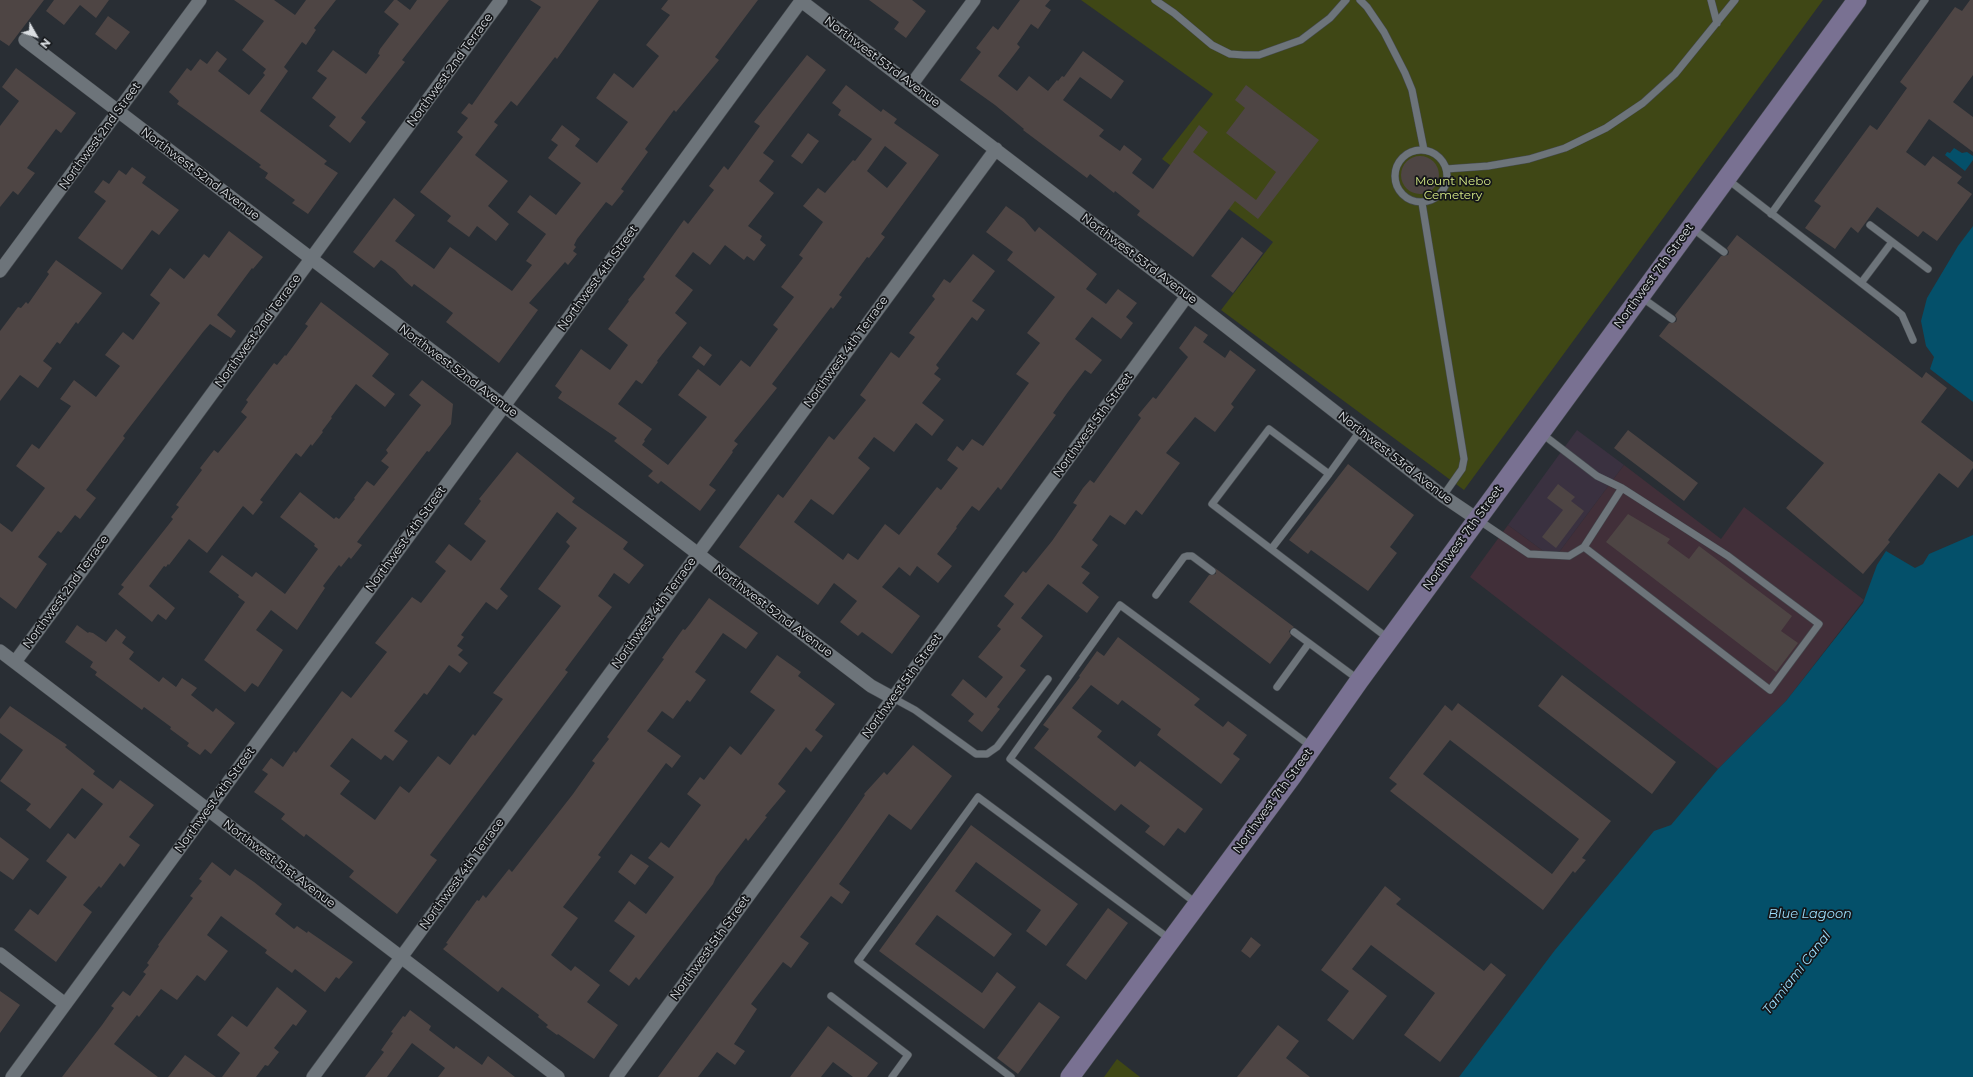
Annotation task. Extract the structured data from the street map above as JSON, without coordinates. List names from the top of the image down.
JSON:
{
  "streets": {
    "main road": ["Northwest 7th Street"],
    "street": [
      "Northwest 53rd Avenue",
      "Northwest 2nd Terrace",
      "Northwest 2nd Street",
      "Northwest 52nd Avenue",
      "Northwest 4th Street",
      "Northwest 4th Terrace",
      "Northwest 5th Street",
      "Northwest 51st Avenue"
    ]
  },
  "crossings": [
    ["Northwest 53rd Avenue", "Northwest 7th Street"],
    ["Northwest 53rd Avenue", "Northwest 4th Street"],
    ["Northwest 53rd Avenue", "Northwest 4th Terrace"],
    ["Northwest 53rd Avenue", "Northwest 5th Street"],
    ["Northwest 2nd Terrace", "Northwest 52nd Avenue"],
    ["Northwest 2nd Terrace", "Northwest 51st Avenue"],
    ["Northwest 2nd Street", "Northwest 52nd Avenue"],
    ["Northwest 52nd Avenue", "Northwest 4th Street"],
    ["Northwest 52nd Avenue", "Northwest 4th Terrace"],
    ["Northwest 52nd Avenue", "Northwest 5th Street"],
    ["Northwest 4th Street", "Northwest 51st Avenue"],
    ["Northwest 4th Terrace", "Northwest 51st Avenue"]
  ],
  "water": ["Blue Lagoon", "Tamiami Canal"],
  "parks": ["Mount Nebo Cemetery"],
  "north": "bottom right"
}
